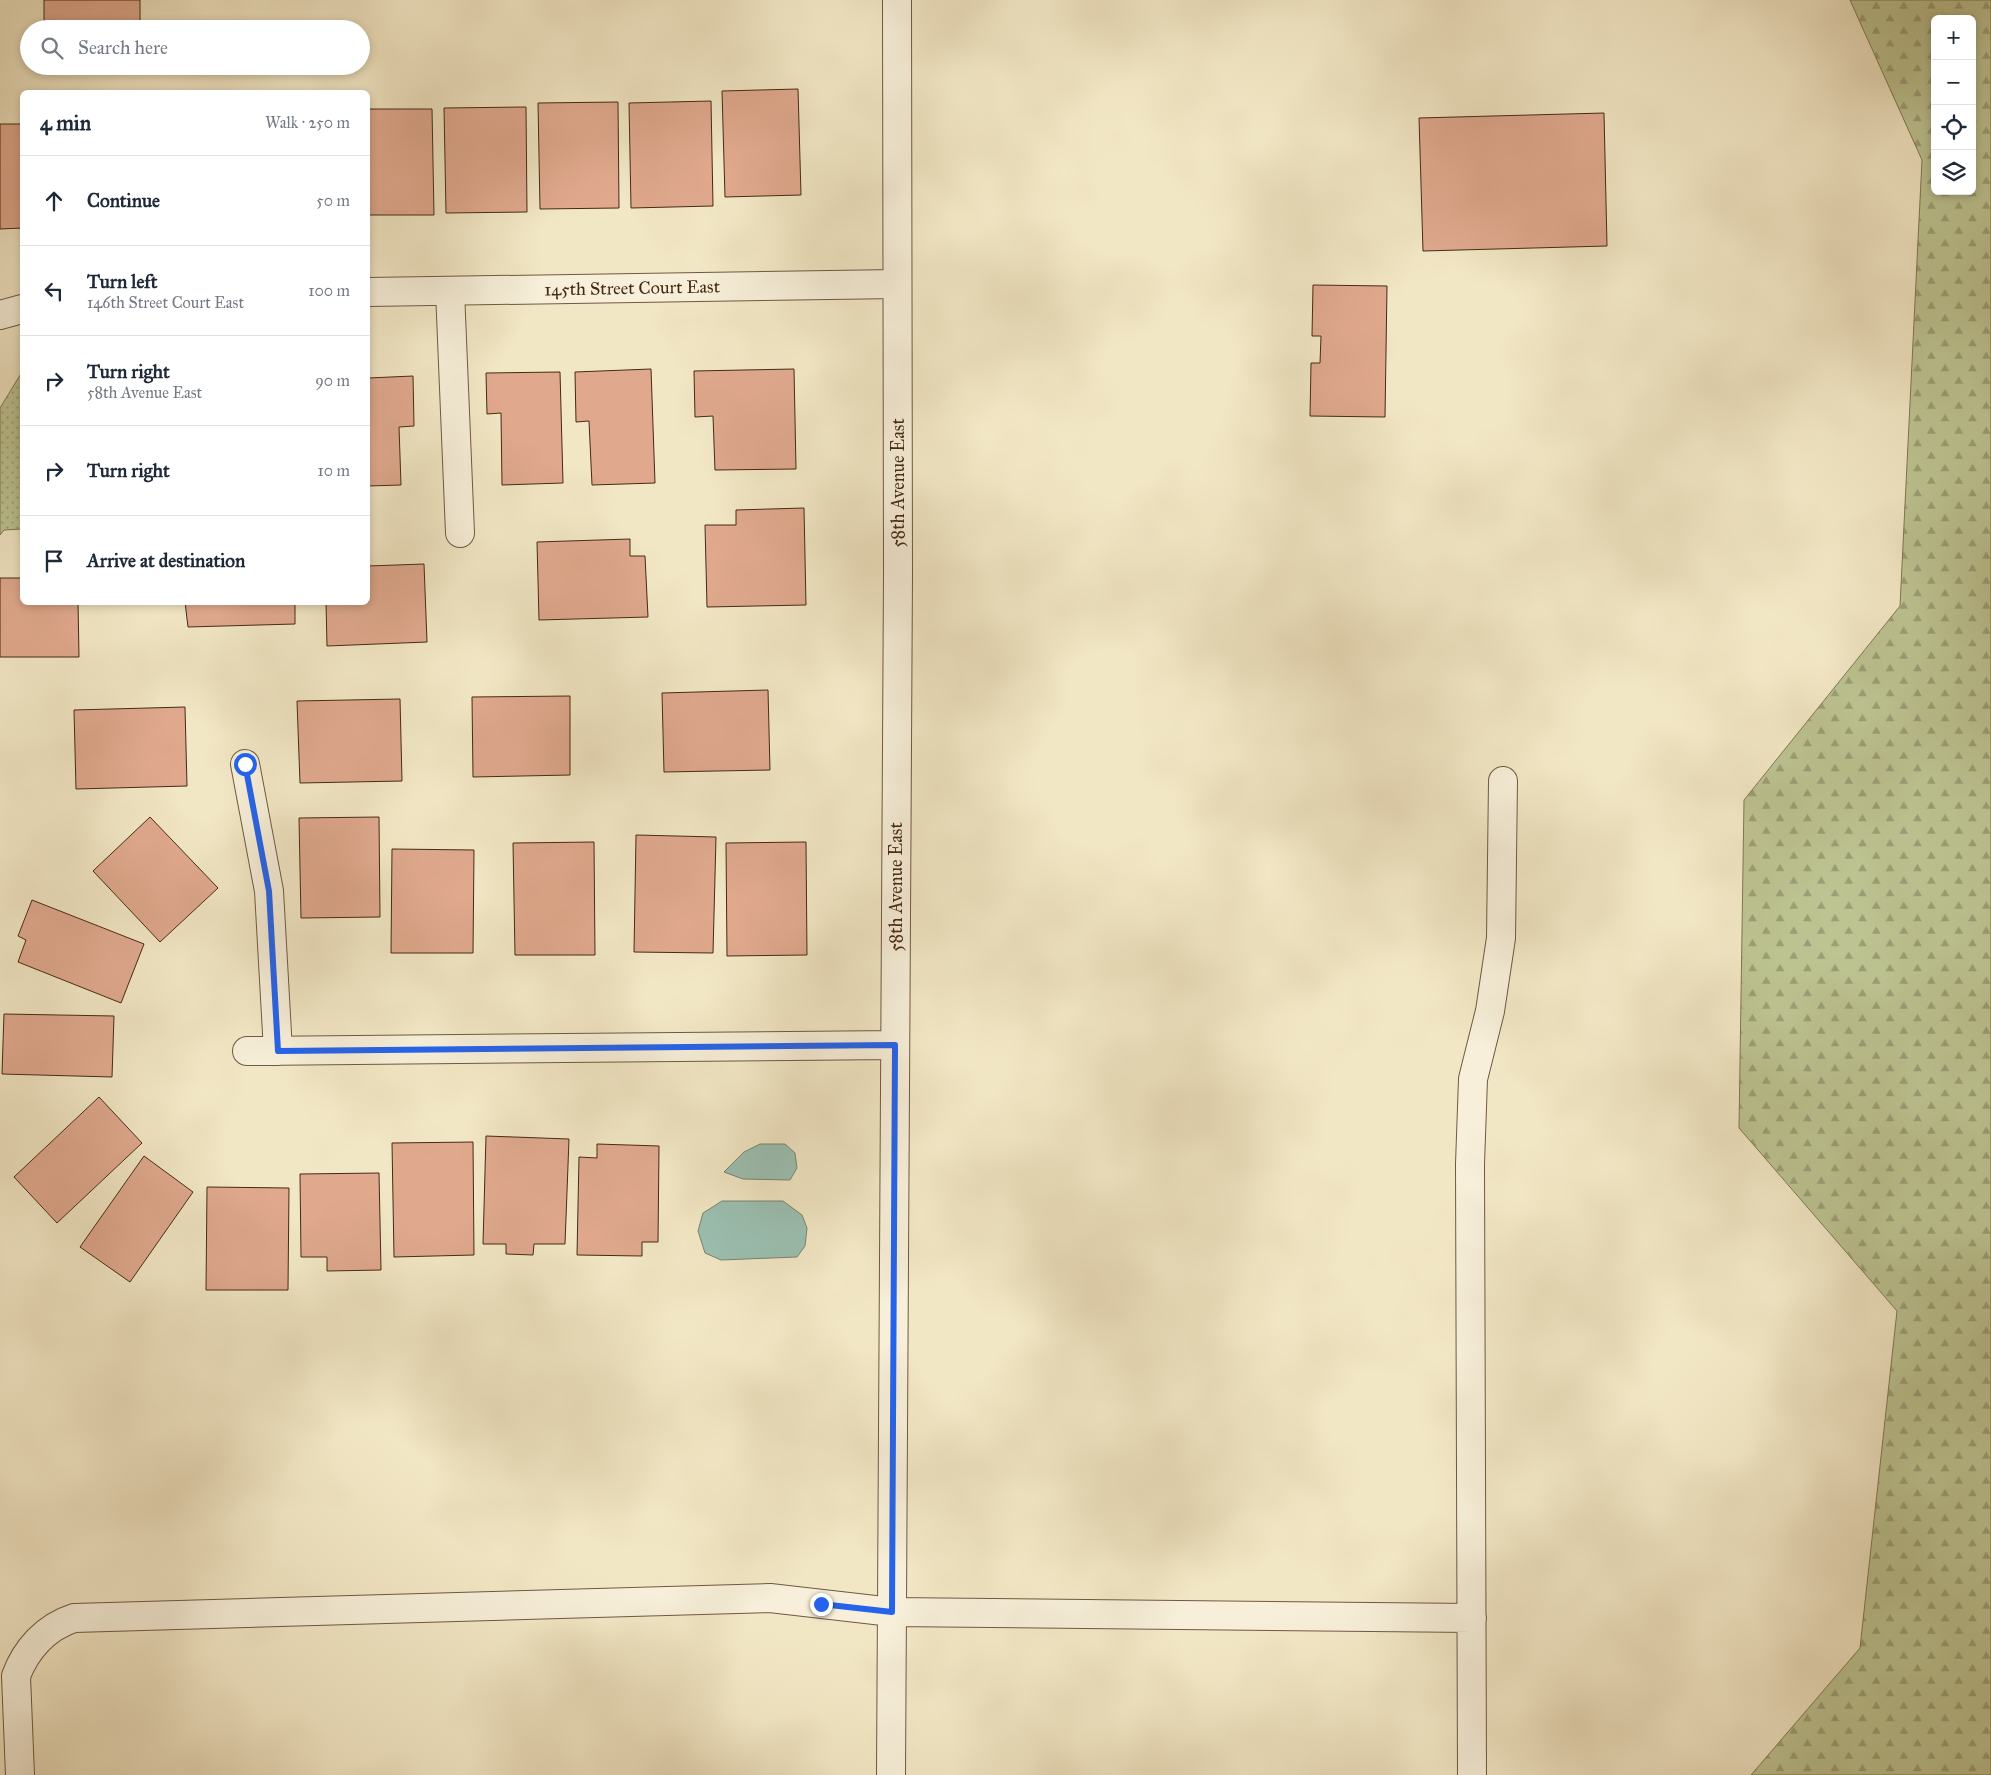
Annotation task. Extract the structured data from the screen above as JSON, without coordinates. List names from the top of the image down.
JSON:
{
  "streets": {
    "street": ["145th Street Court East", "58th Avenue East"]
  },
  "crossings": [
    ["145th Street Court East", "58th Avenue East"]
  ],
  "page": {
    "map_buttons": ["+", "−"],
    "search": "Search here",
    "heading": ["4 min", "Walk · 250 m"],
    "list": [
      ["Continue", "50 m"],
      ["Turn left", "146th Street Court East", "100 m"],
      ["Turn right", "58th Avenue East", "90 m"],
      ["Turn right", "10 m"],
      "Arrive at destination"
    ]
  }
}
